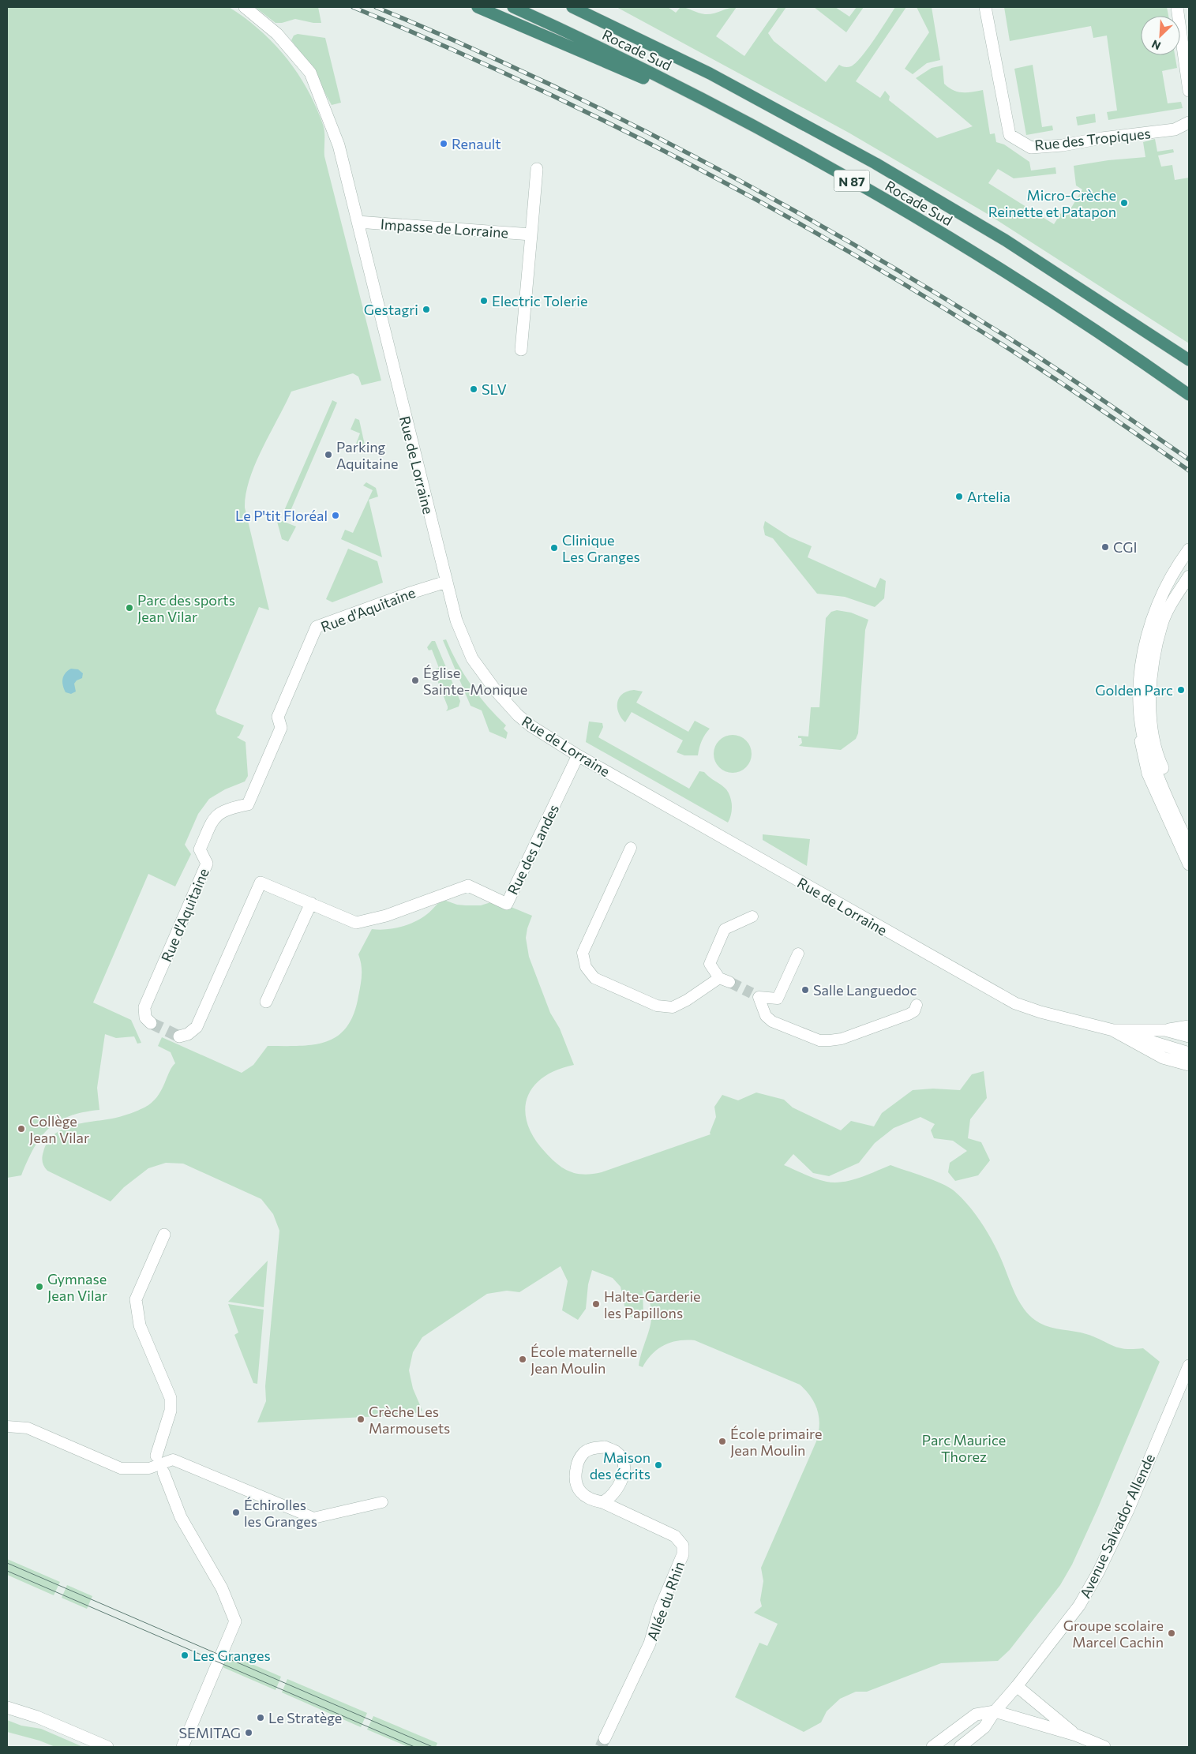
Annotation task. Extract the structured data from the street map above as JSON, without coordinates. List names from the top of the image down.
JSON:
{
  "streets": {
    "highway": ["Rocade Sud", "N 87"],
    "street": [
      "Rue des Tropiques",
      "Impasse de Lorraine",
      "Rue de Lorraine",
      "Rue d'Aquitaine",
      "Rue des Landes",
      "Avenue Salvador Allende",
      "Allée du Rhin"
    ]
  },
  "crossings": [
    ["Impasse de Lorraine", "Rue de Lorraine"],
    ["Rue de Lorraine", "Rue d'Aquitaine"],
    ["Rue de Lorraine", "Rue des Landes"]
  ],
  "parks": ["Parc Maurice Thorez"],
  "places": [
    "Renault",
    "Micro-Crèche Reinette et Patapon",
    "Electric Tolerie",
    "Gestagri",
    "SLV",
    "Parking Aquitaine",
    "Artelia",
    "Le P'tit Floréal",
    "CGI",
    "Clinique Les Granges",
    "Parc des sports Jean Vilar",
    "Église Sainte-Monique",
    "Golden Parc",
    "Salle Languedoc",
    "Collège Jean Vilar",
    "Gymnase Jean Vilar",
    "Halte-Garderie les Papillons",
    "École maternelle Jean Moulin",
    "Crèche Les Marmousets",
    "École primaire Jean Moulin",
    "Maison des écrits",
    "Échirolles les Granges",
    "Groupe scolaire Marcel Cachin",
    "Les Granges",
    "Le Stratège",
    "SEMITAG"
  ],
  "north": "bottom left"
}
